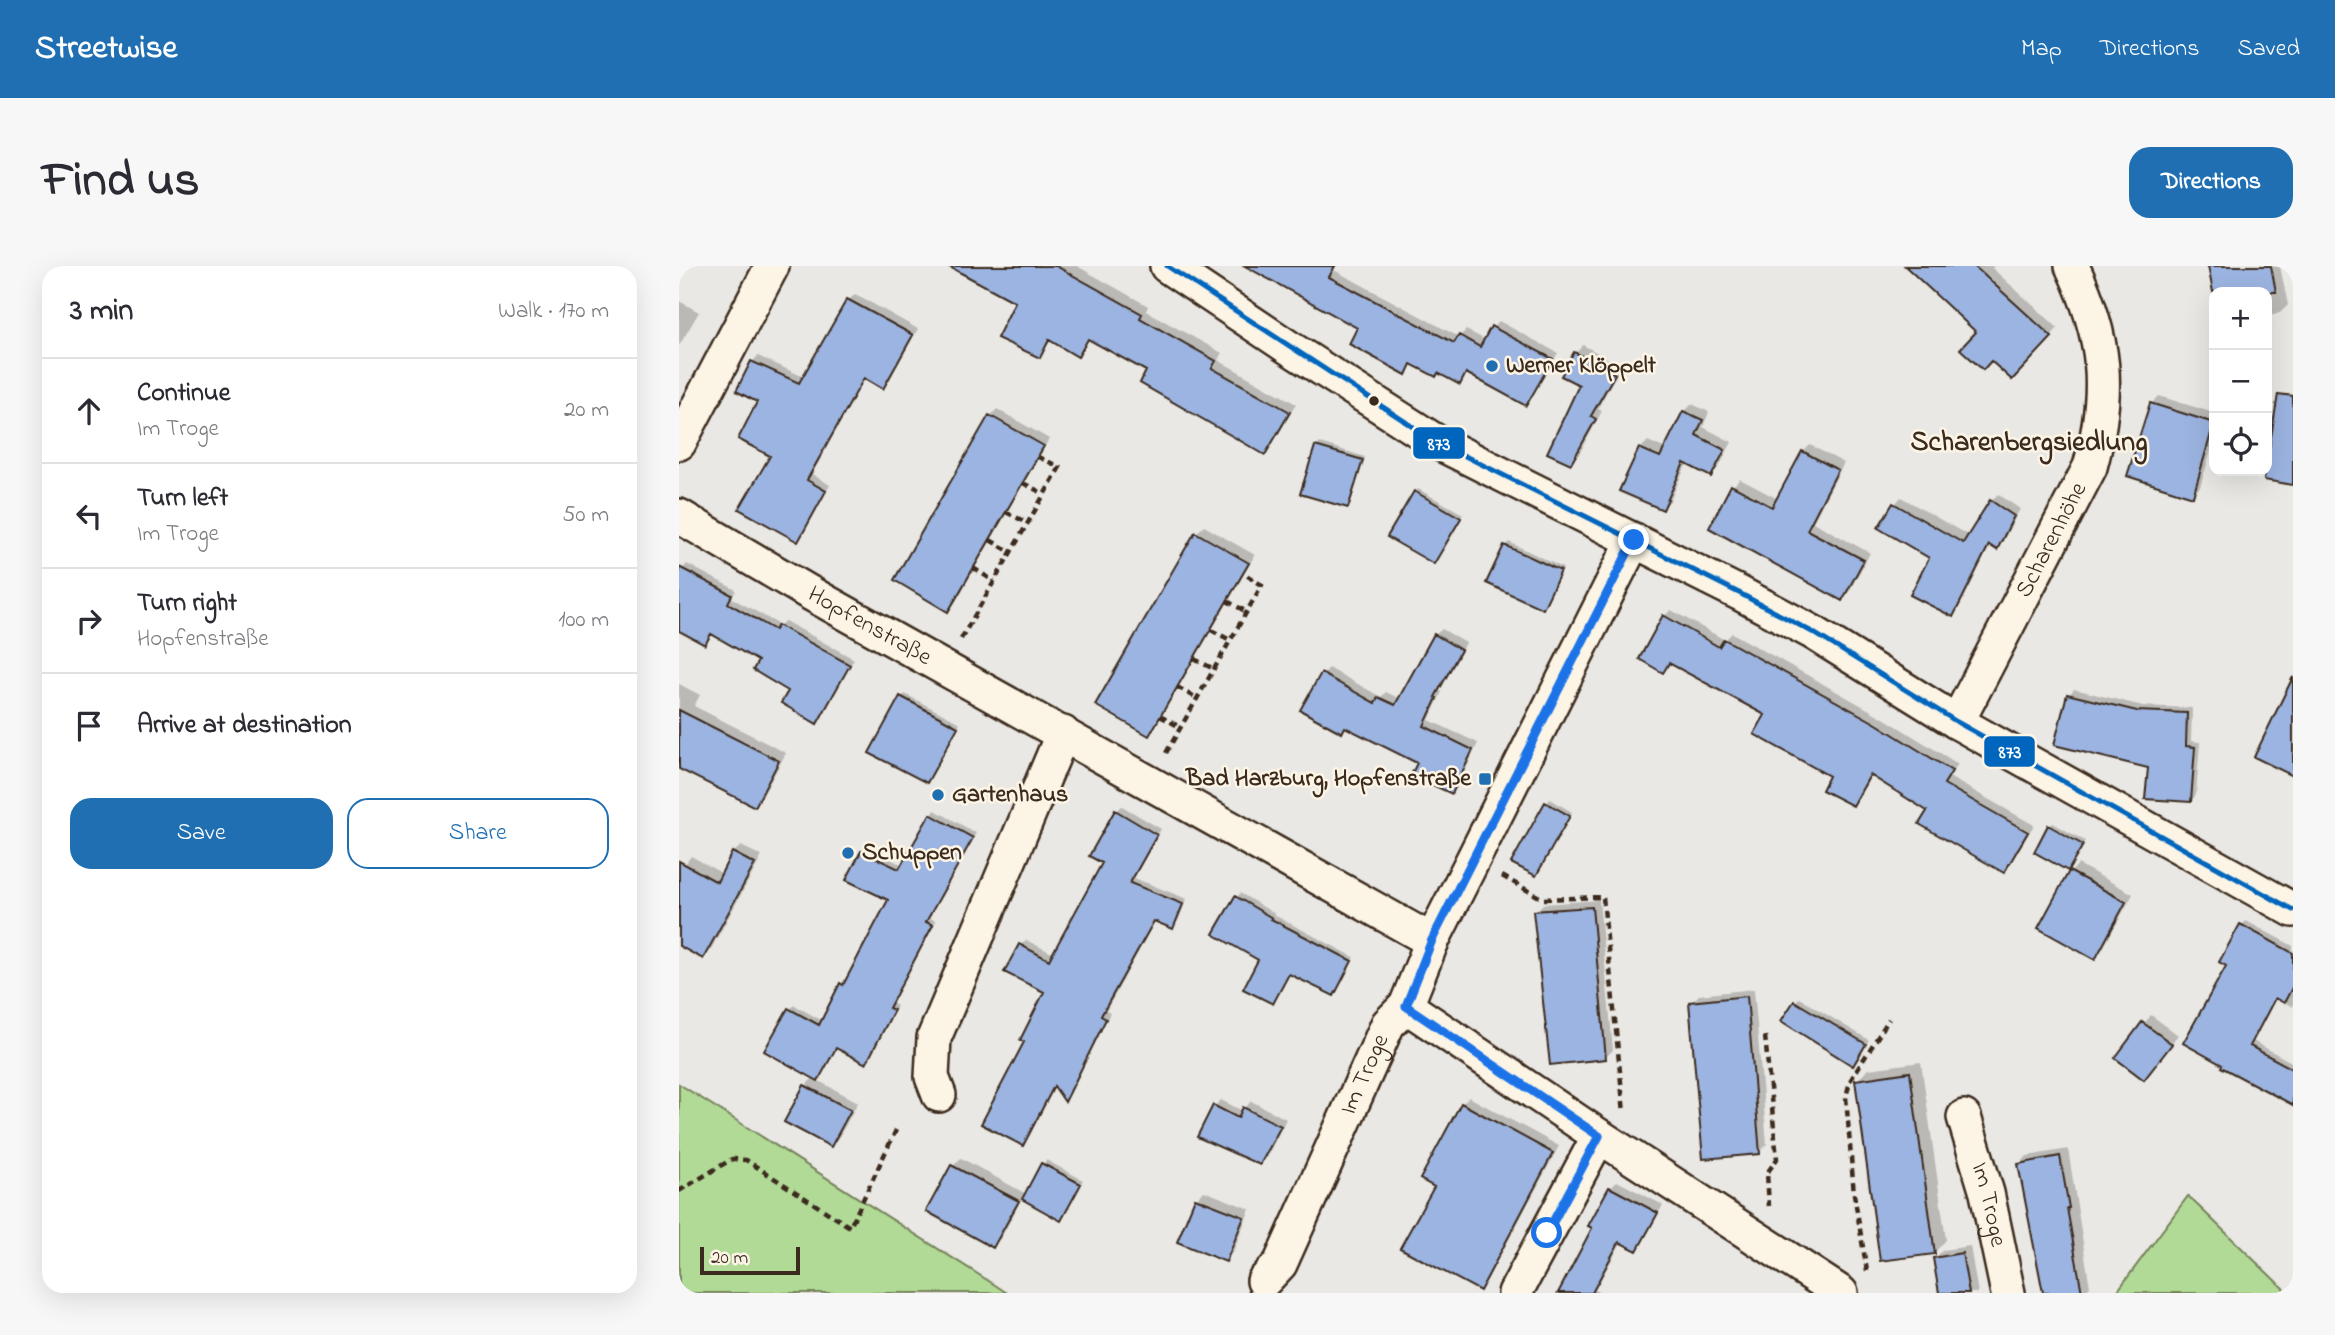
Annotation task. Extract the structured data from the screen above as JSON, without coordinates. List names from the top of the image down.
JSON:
{
  "streets": {
    "street": ["Scharenhöhe", "Hopfenstraße", "Im Troge"]
  },
  "districts": ["Scharenbergsiedlung"],
  "places": {
    "other": ["Werner Klöppelt", "Gartenhaus", "Schuppen"],
    "transit": ["Bad Harzburg, Hopfenstraße"]
  },
  "lines": ["transit line 873"],
  "scale_bar": "20 m",
  "page": {
    "header": "Streetwise",
    "nav": ["Map", "Directions", "Saved"],
    "title": "Find us",
    "buttons": [
      "Directions",
      ["Save", "Share"]
    ],
    "heading": ["3 min", "Walk · 170 m"],
    "map_buttons": ["+", "−"],
    "list": [
      ["Continue", "Im Troge", "20 m"],
      ["Turn left", "Im Troge", "50 m"],
      ["Turn right", "Hopfenstraße", "100 m"],
      "Arrive at destination"
    ],
    "scale": "20 m"
  }
}
